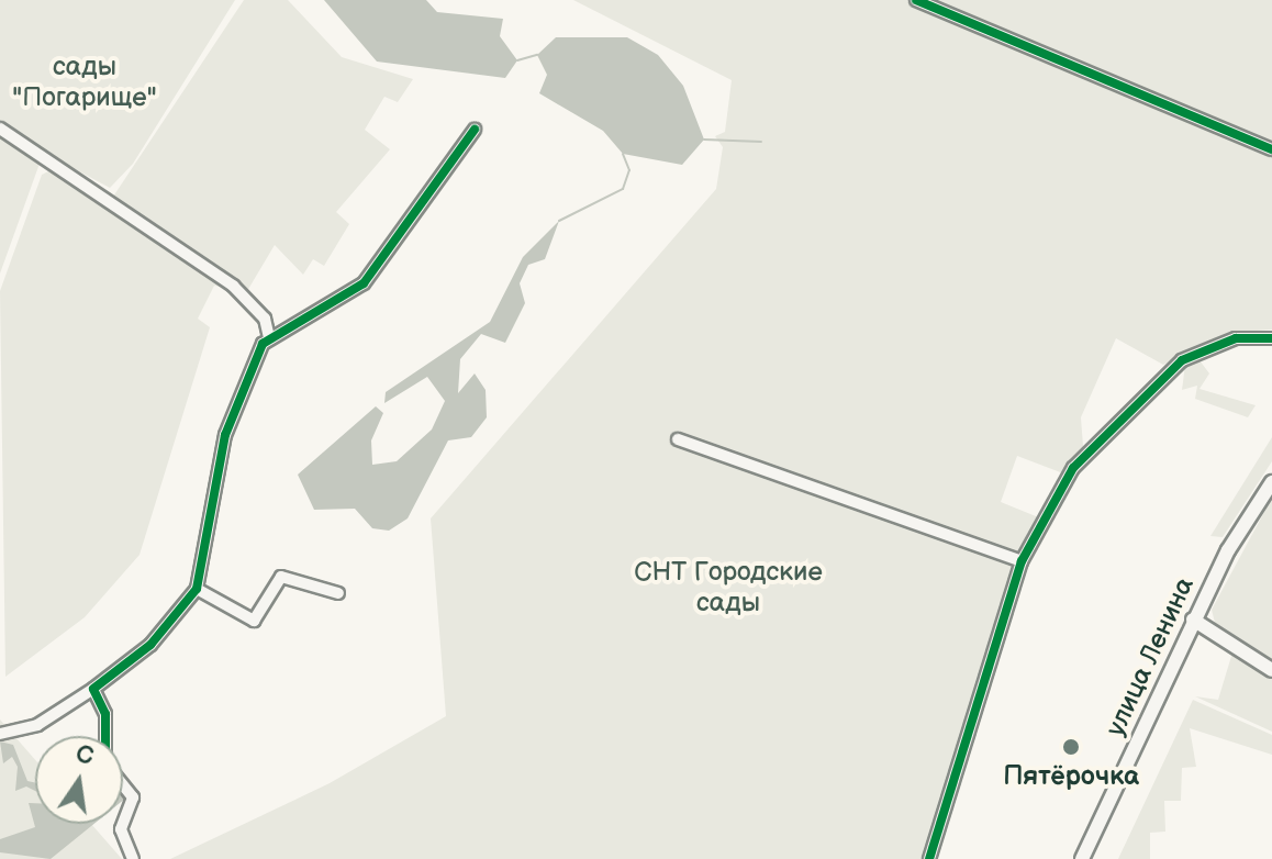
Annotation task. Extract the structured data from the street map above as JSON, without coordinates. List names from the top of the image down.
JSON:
{
  "streets": {
    "main road": ["улица Ленина"]
  },
  "parks": ["сады \"Погарище\"", "СНТ Городские сады"],
  "places": ["Пятёрочка"],
  "north": "top"
}
